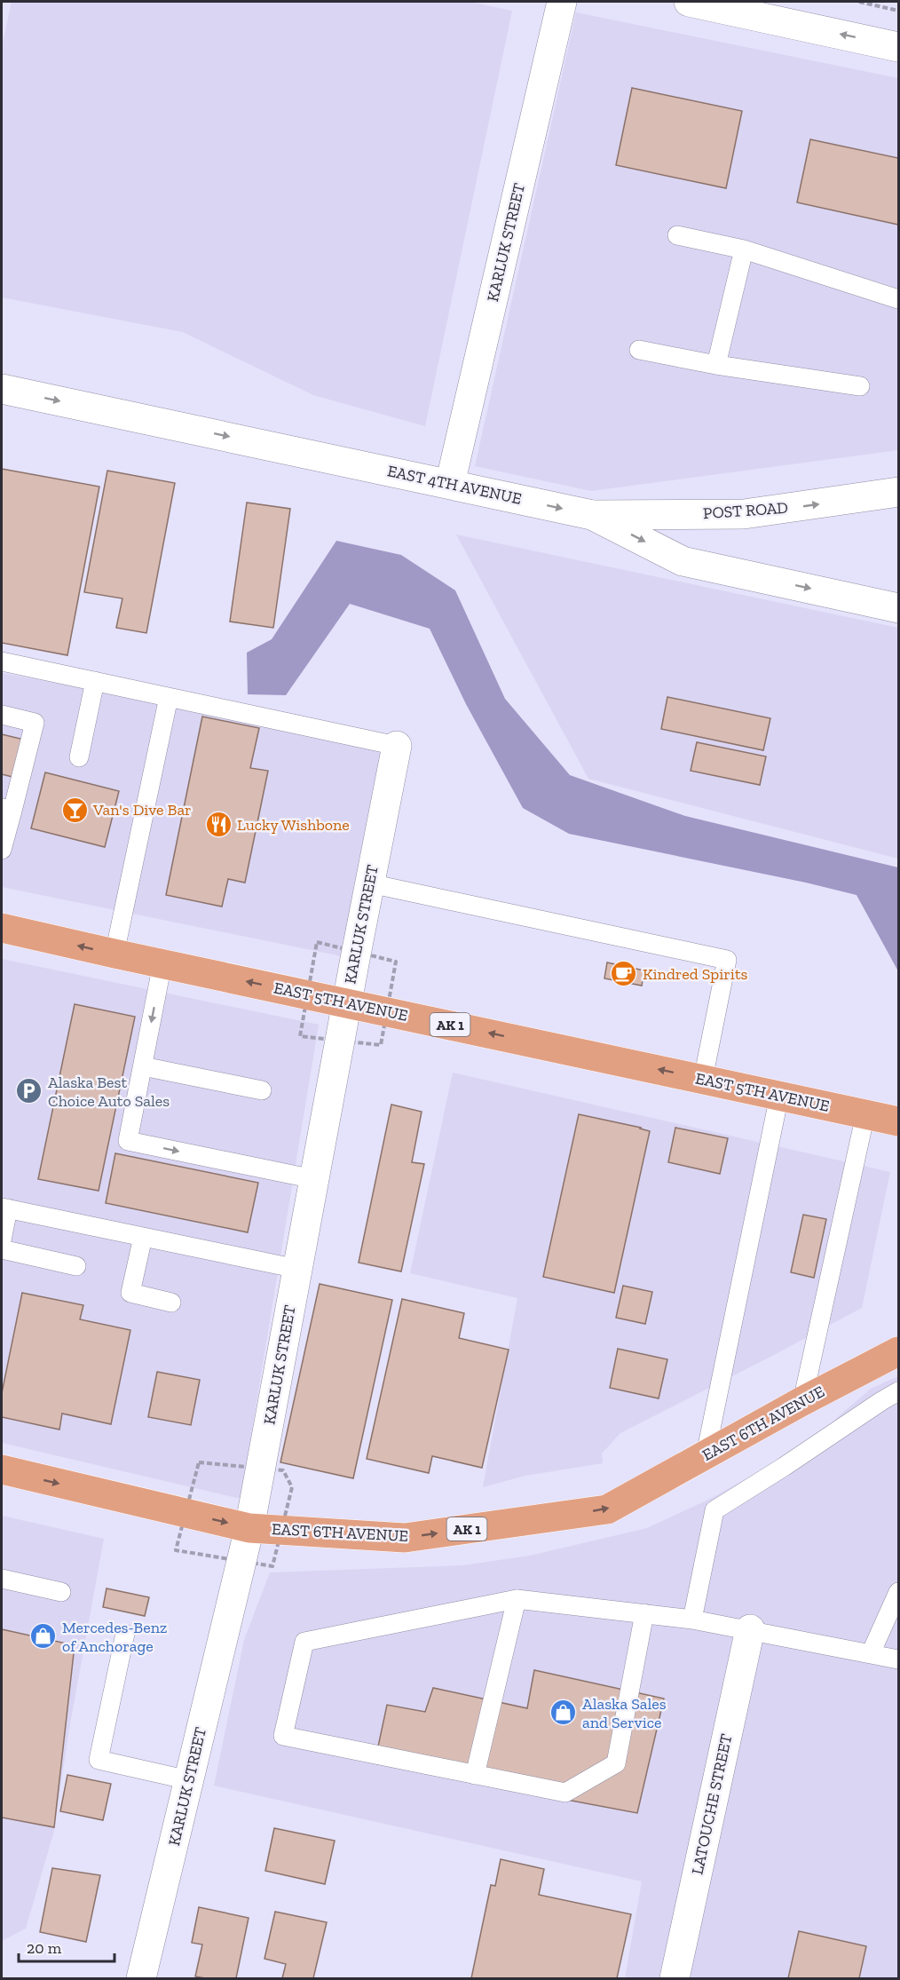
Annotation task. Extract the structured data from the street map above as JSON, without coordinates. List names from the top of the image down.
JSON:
{
  "streets": {
    "highway": ["EAST 5TH AVENUE", "AK 1", "EAST 6TH AVENUE"],
    "street": [
      "KARLUK STREET",
      "EAST 4TH AVENUE",
      "POST ROAD",
      "LATOUCHE STREET"
    ]
  },
  "crossings": [
    ["KARLUK STREET", "EAST 4TH AVENUE"],
    ["KARLUK STREET", "EAST 5TH AVENUE"],
    ["KARLUK STREET", "EAST 6TH AVENUE"],
    ["EAST 4TH AVENUE", "POST ROAD"]
  ],
  "one_way": [
    "EAST 4TH AVENUE",
    "POST ROAD",
    "EAST 5TH AVENUE",
    "EAST 6TH AVENUE"
  ],
  "places": {
    "bar": ["Van's Dive Bar"],
    "restaurant": ["Lucky Wishbone"],
    "cafe": ["Kindred Spirits"],
    "parking": ["Alaska Best Choice Auto Sales"],
    "shop": ["Mercedes-Benz of Anchorage", "Alaska Sales and Service"]
  },
  "scale_bar": "20 m"
}
